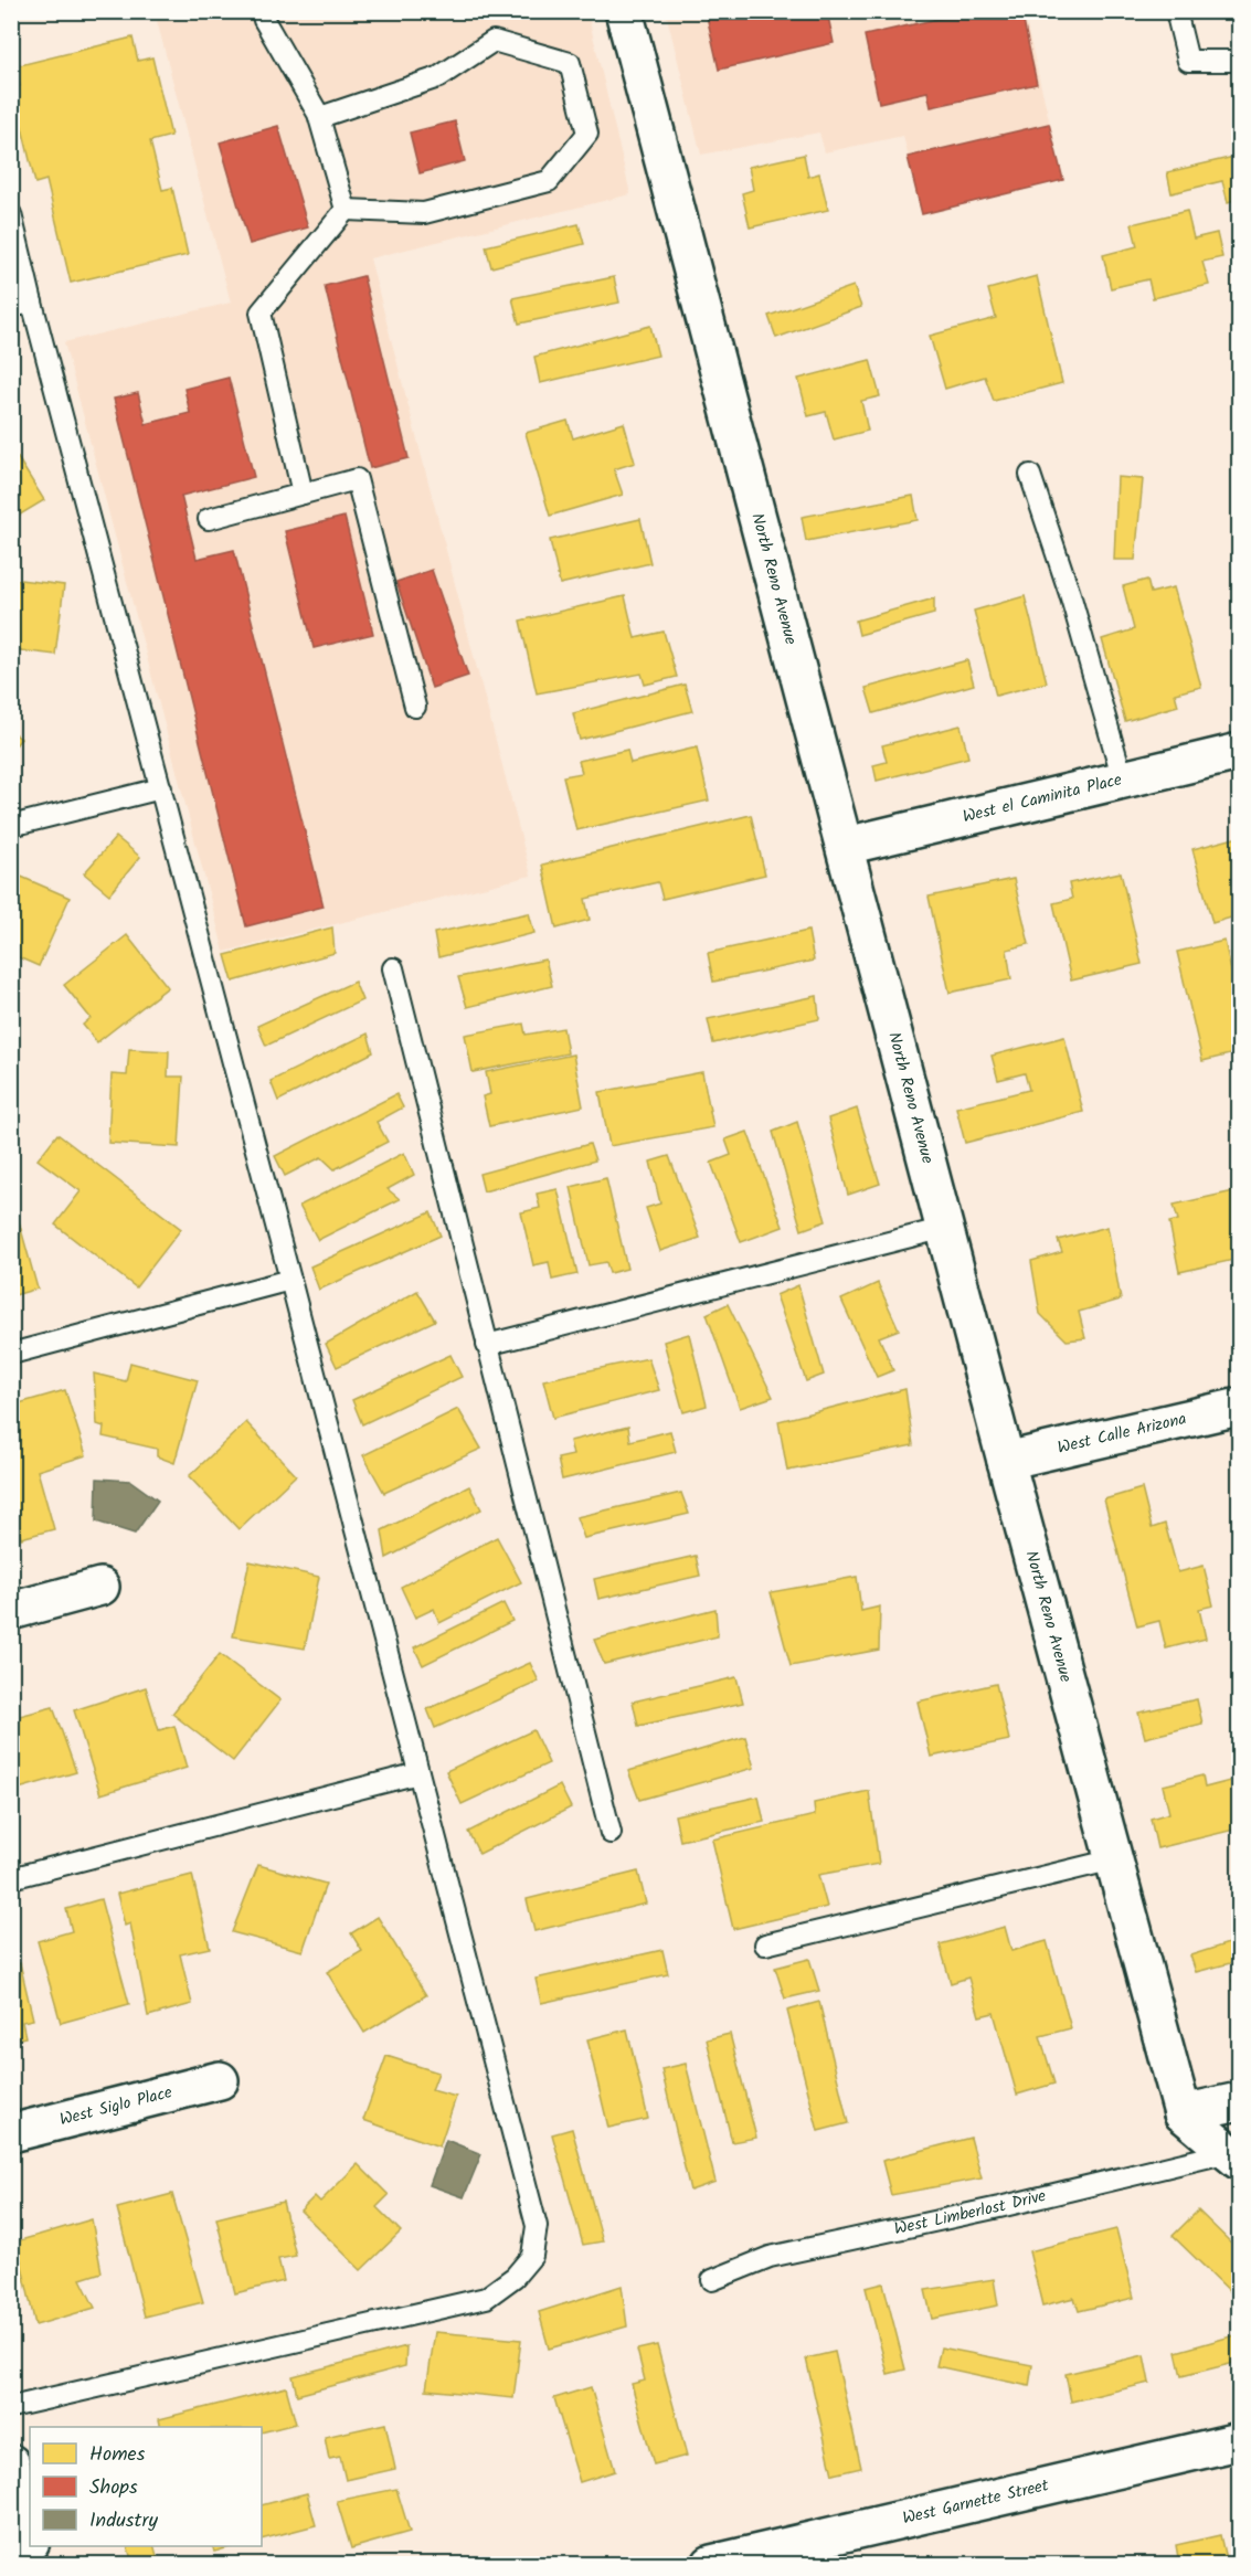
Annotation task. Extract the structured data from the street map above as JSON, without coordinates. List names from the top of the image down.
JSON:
{
  "streets": {
    "street": [
      "North Reno Avenue",
      "West el Caminita Place",
      "West Calle Arizona",
      "West Siglo Place",
      "West Garnette Street"
    ],
    "lane": ["West Limberlost Drive"]
  },
  "crossings": [
    ["North Reno Avenue", "West el Caminita Place"],
    ["North Reno Avenue", "West Calle Arizona"]
  ],
  "legend": ["Homes", "Shops", "Industry"]
}
